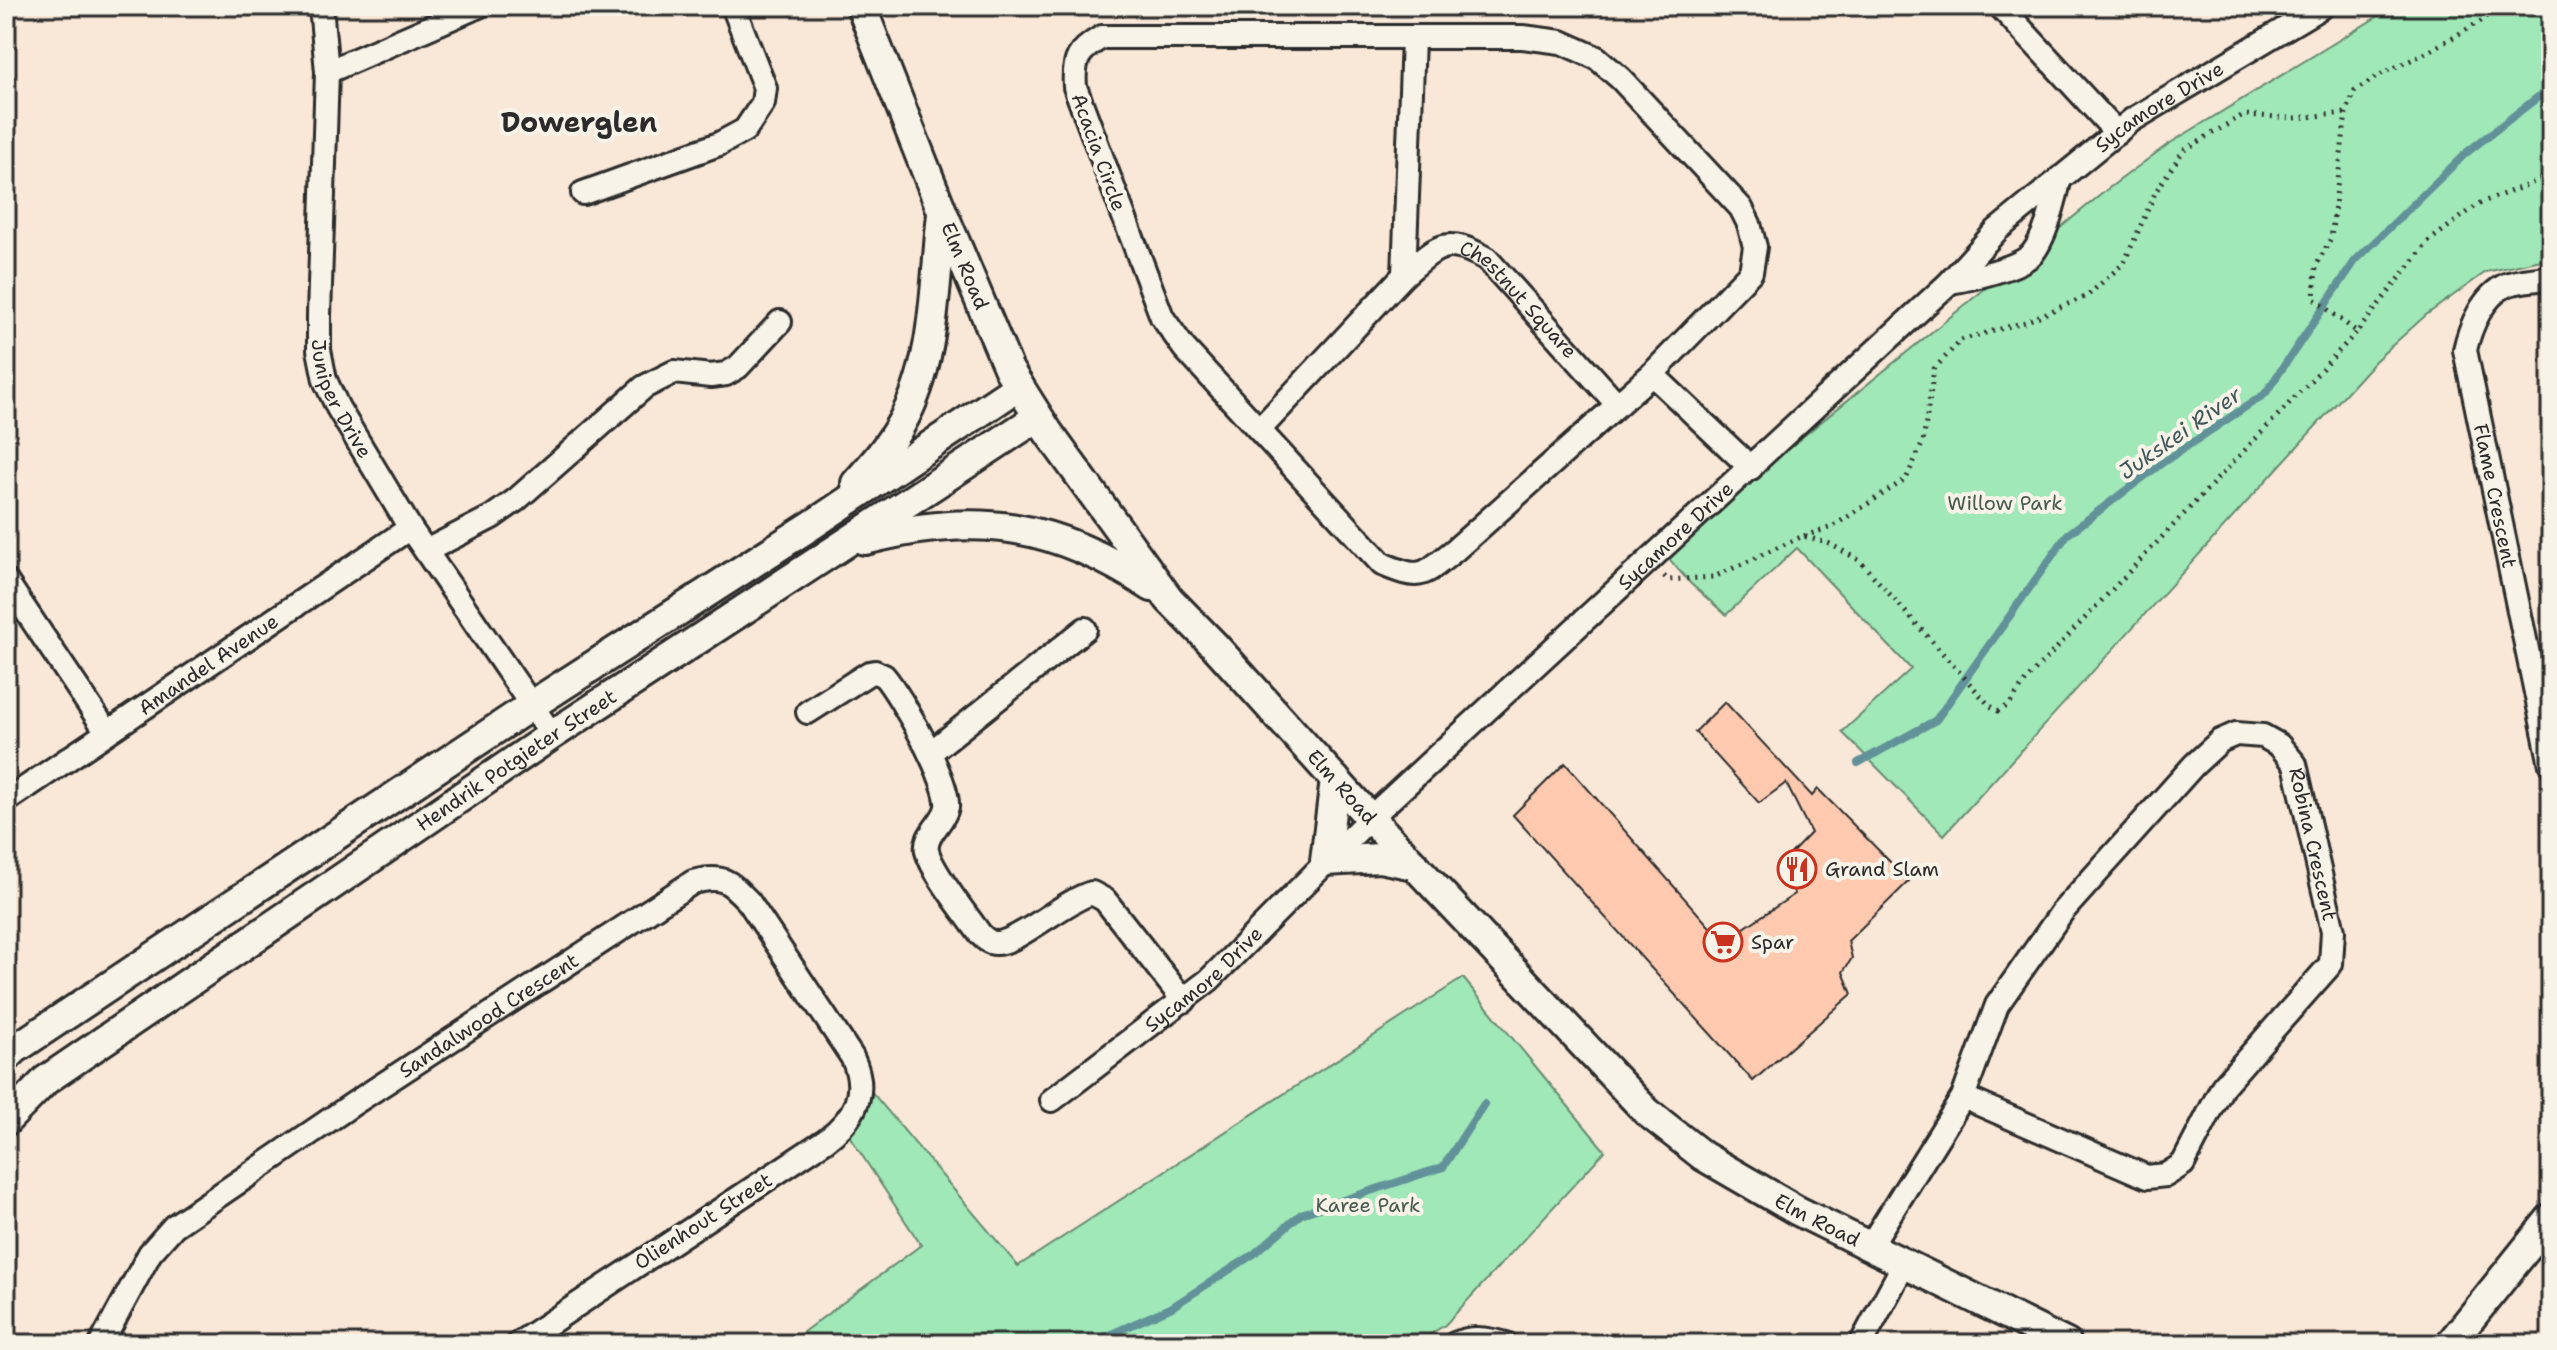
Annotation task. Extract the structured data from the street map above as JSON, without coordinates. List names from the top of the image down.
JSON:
{
  "streets": {
    "street": [
      "Sycamore Drive",
      "Acacia Circle",
      "Elm Road",
      "Chestnut Square",
      "Juniper Drive",
      "Flame Crescent",
      "Amandel Avenue",
      "Hendrik Potgieter Street",
      "Robina Crescent",
      "Sandalwood Crescent",
      "Olienhout Street"
    ]
  },
  "crossings": [
    ["Sycamore Drive", "Elm Road"],
    ["Acacia Circle", "Chestnut Square"],
    ["Elm Road", "Hendrik Potgieter Street"],
    ["Elm Road", "Robina Crescent"],
    ["Juniper Drive", "Amandel Avenue"],
    ["Juniper Drive", "Hendrik Potgieter Street"],
    ["Sandalwood Crescent", "Olienhout Street"]
  ],
  "districts": ["Dowerglen"],
  "water": ["Jukskei River"],
  "parks": ["Willow Park", "Karee Park"],
  "places": {
    "restaurant": ["Grand Slam"],
    "supermarket": ["Spar"]
  }
}
